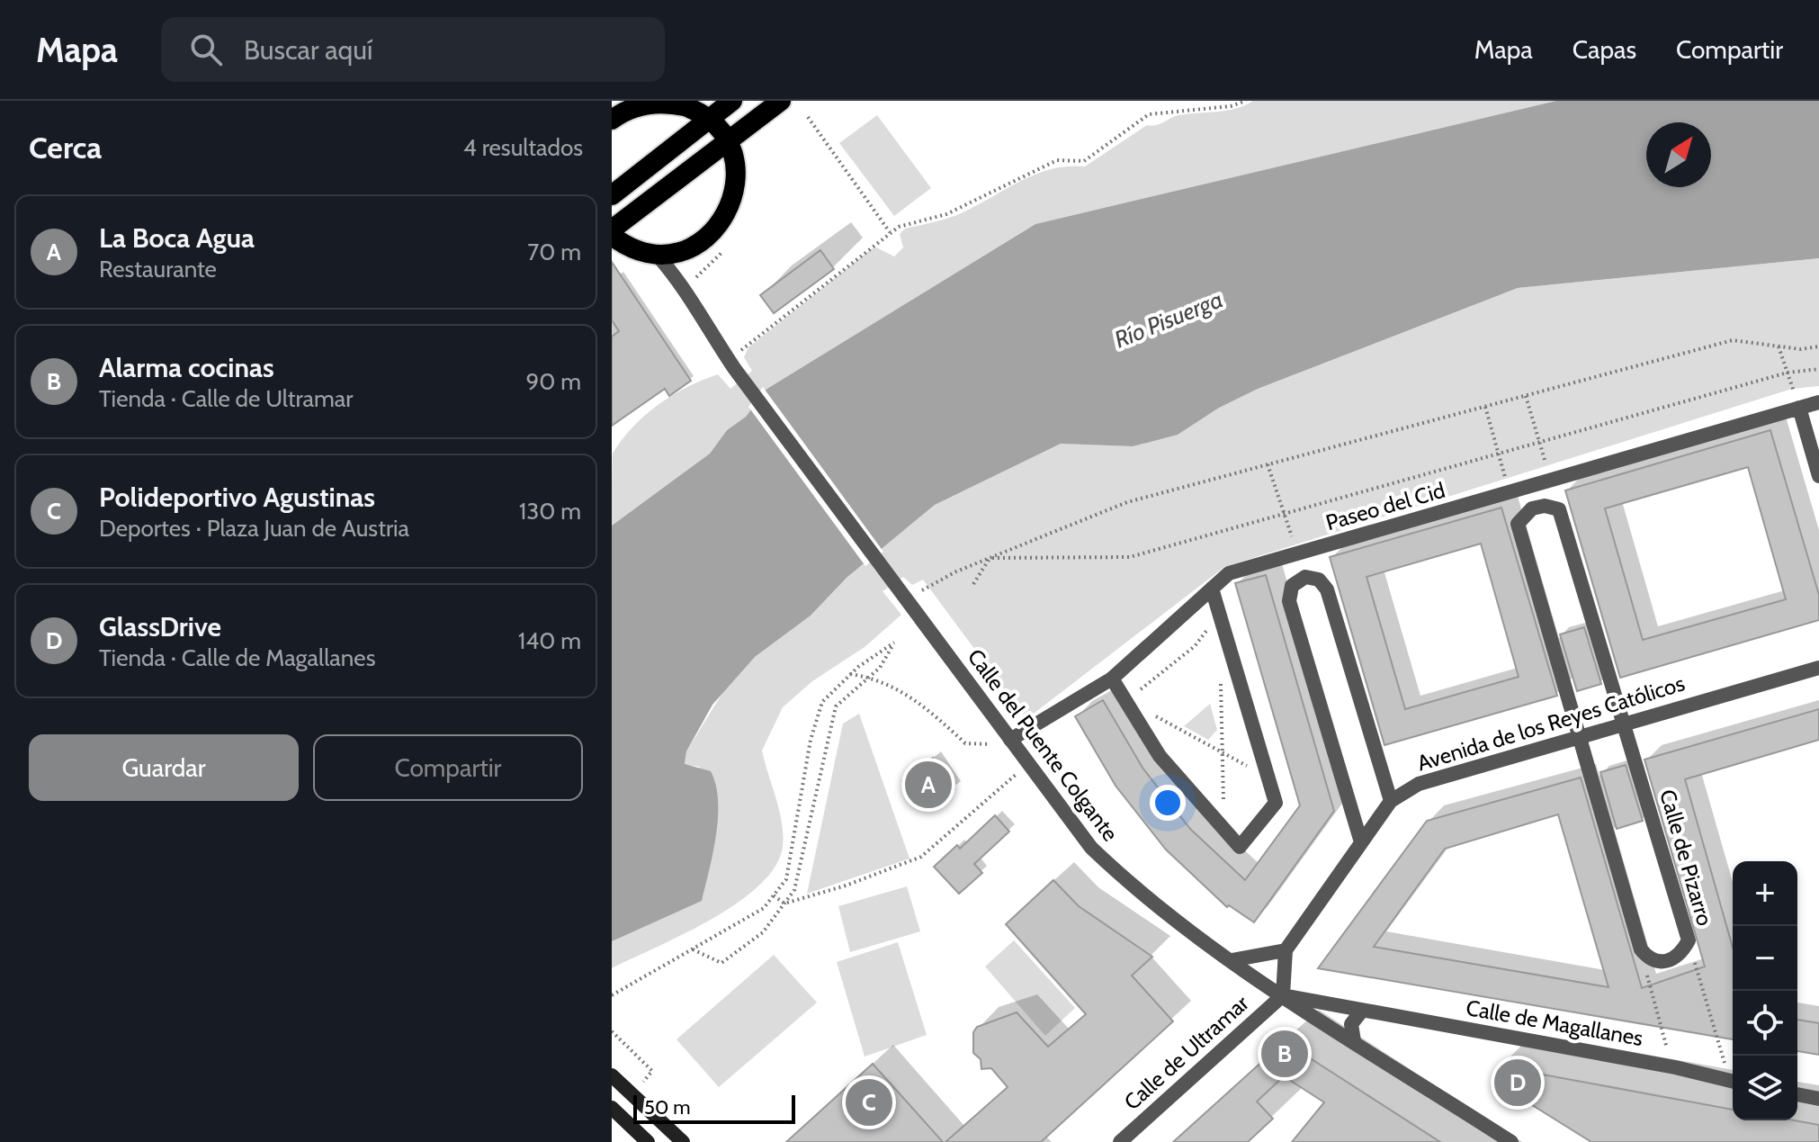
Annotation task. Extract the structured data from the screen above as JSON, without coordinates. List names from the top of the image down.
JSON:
{
  "streets": {
    "street": [
      "Paseo del Cid",
      "Avenida de los Reyes Católicos",
      "Calle del Puente Colgante",
      "Calle de Pizarro",
      "Calle de Magallanes",
      "Calle de Ultramar"
    ]
  },
  "crossings": [
    ["Paseo del Cid", "Calle del Puente Colgante"],
    ["Avenida de los Reyes Católicos", "Calle de Pizarro"],
    ["Calle del Puente Colgante", "Calle de Magallanes"],
    ["Calle del Puente Colgante", "Calle de Ultramar"],
    ["Calle de Magallanes", "Calle de Ultramar"]
  ],
  "water": ["Río Pisuerga"],
  "scale_bar": "50 m",
  "north": "top right",
  "page": {
    "header": "Mapa",
    "search": "Buscar aquí",
    "nav": ["Mapa", "Capas", "Compartir"],
    "heading": ["Cerca", "4 resultados"],
    "list": [
      {
        "mark": "A",
        "name": "La Boca Agua",
        "note": "Restaurante",
        "value": "70 m"
      },
      {
        "mark": "B",
        "name": "Alarma cocinas",
        "note": "Tienda · Calle de Ultramar",
        "value": "90 m"
      },
      {
        "mark": "C",
        "name": "Polideportivo Agustinas",
        "note": "Deportes · Plaza Juan de Austria",
        "value": "130 m"
      },
      {
        "mark": "D",
        "name": "GlassDrive",
        "note": "Tienda · Calle de Magallanes",
        "value": "140 m"
      }
    ],
    "buttons": ["Guardar", "Compartir"],
    "pins": [
      "A",
      "B",
      "D",
      "C"
    ],
    "map_buttons": ["+", "−"],
    "scale": "50 m"
  }
}
